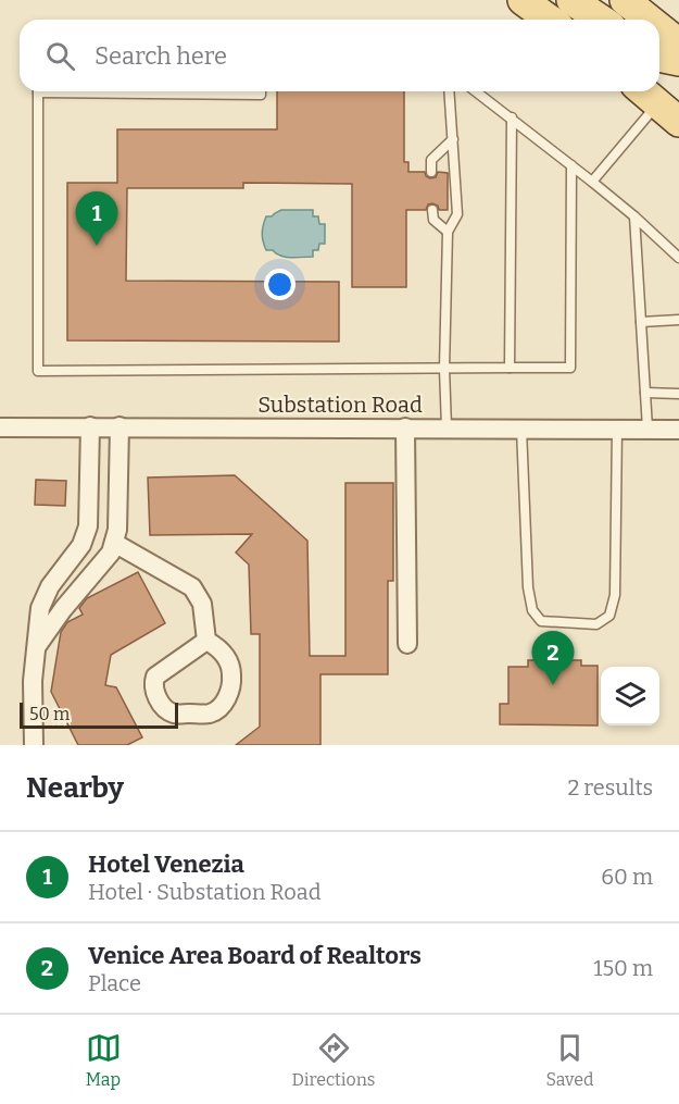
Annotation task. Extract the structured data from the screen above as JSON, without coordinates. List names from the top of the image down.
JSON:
{
  "streets": {
    "street": ["Substation Road"]
  },
  "scale_bar": "50 m",
  "page": {
    "search": "Search here",
    "pins": ["1", "2"],
    "scale": "50 m",
    "heading": ["Nearby", "2 results"],
    "list": [
      {
        "mark": "1",
        "name": "Hotel Venezia",
        "note": "Hotel · Substation Road",
        "value": "60 m"
      },
      {
        "mark": "2",
        "name": "Venice Area Board of Realtors",
        "note": "Place",
        "value": "150 m"
      }
    ],
    "nav": ["Map", "Directions", "Saved"]
  }
}
